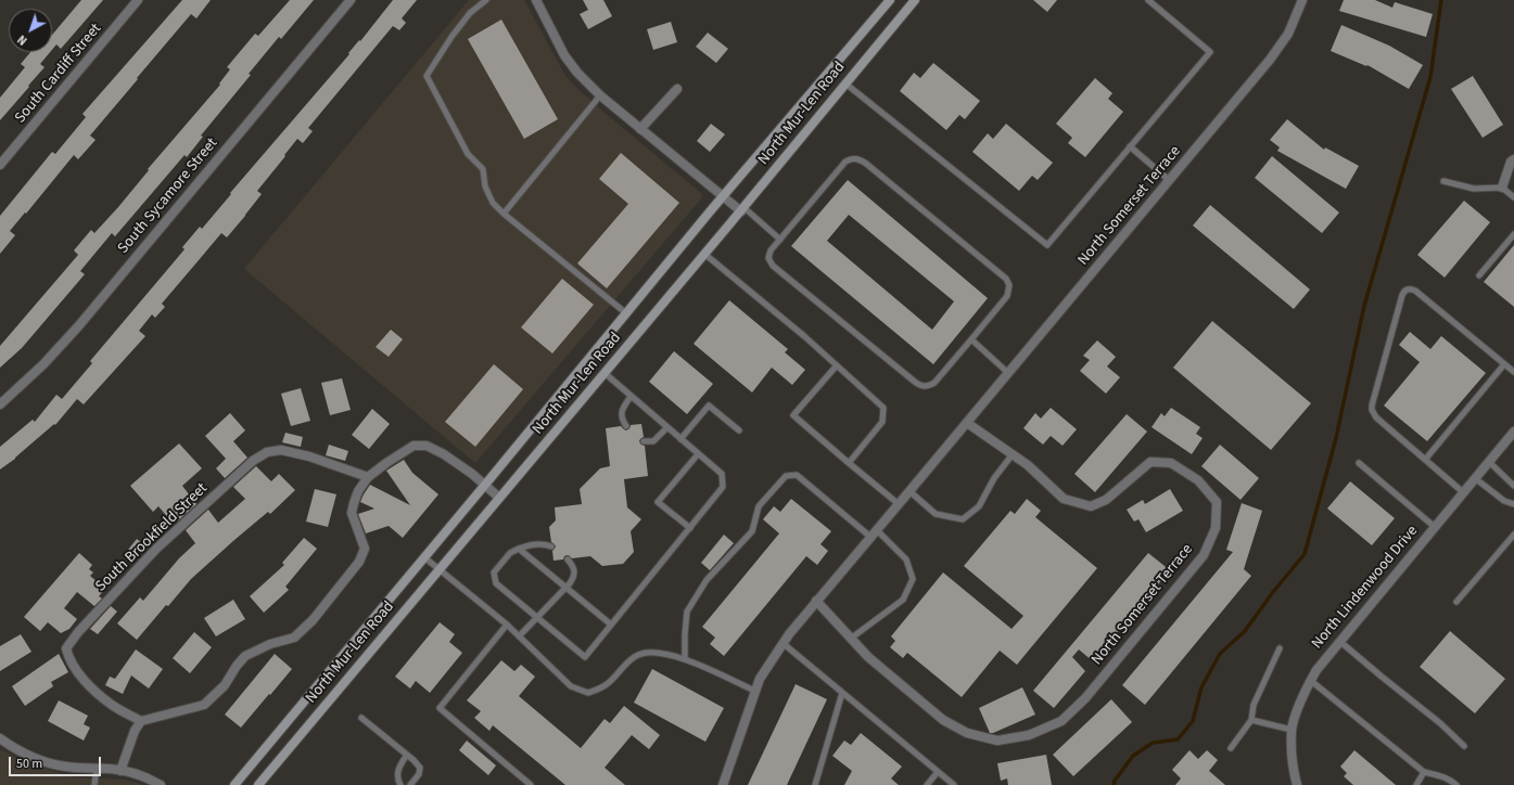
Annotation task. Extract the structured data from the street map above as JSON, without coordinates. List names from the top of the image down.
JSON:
{
  "streets": {
    "main road": ["North Mur-Len Road"],
    "street": [
      "South Cardiff Street",
      "South Sycamore Street",
      "North Somerset Terrace",
      "South Brookfield Street",
      "North Lindenwood Drive"
    ]
  },
  "scale_bar": "50 m",
  "north": "bottom left"
}
